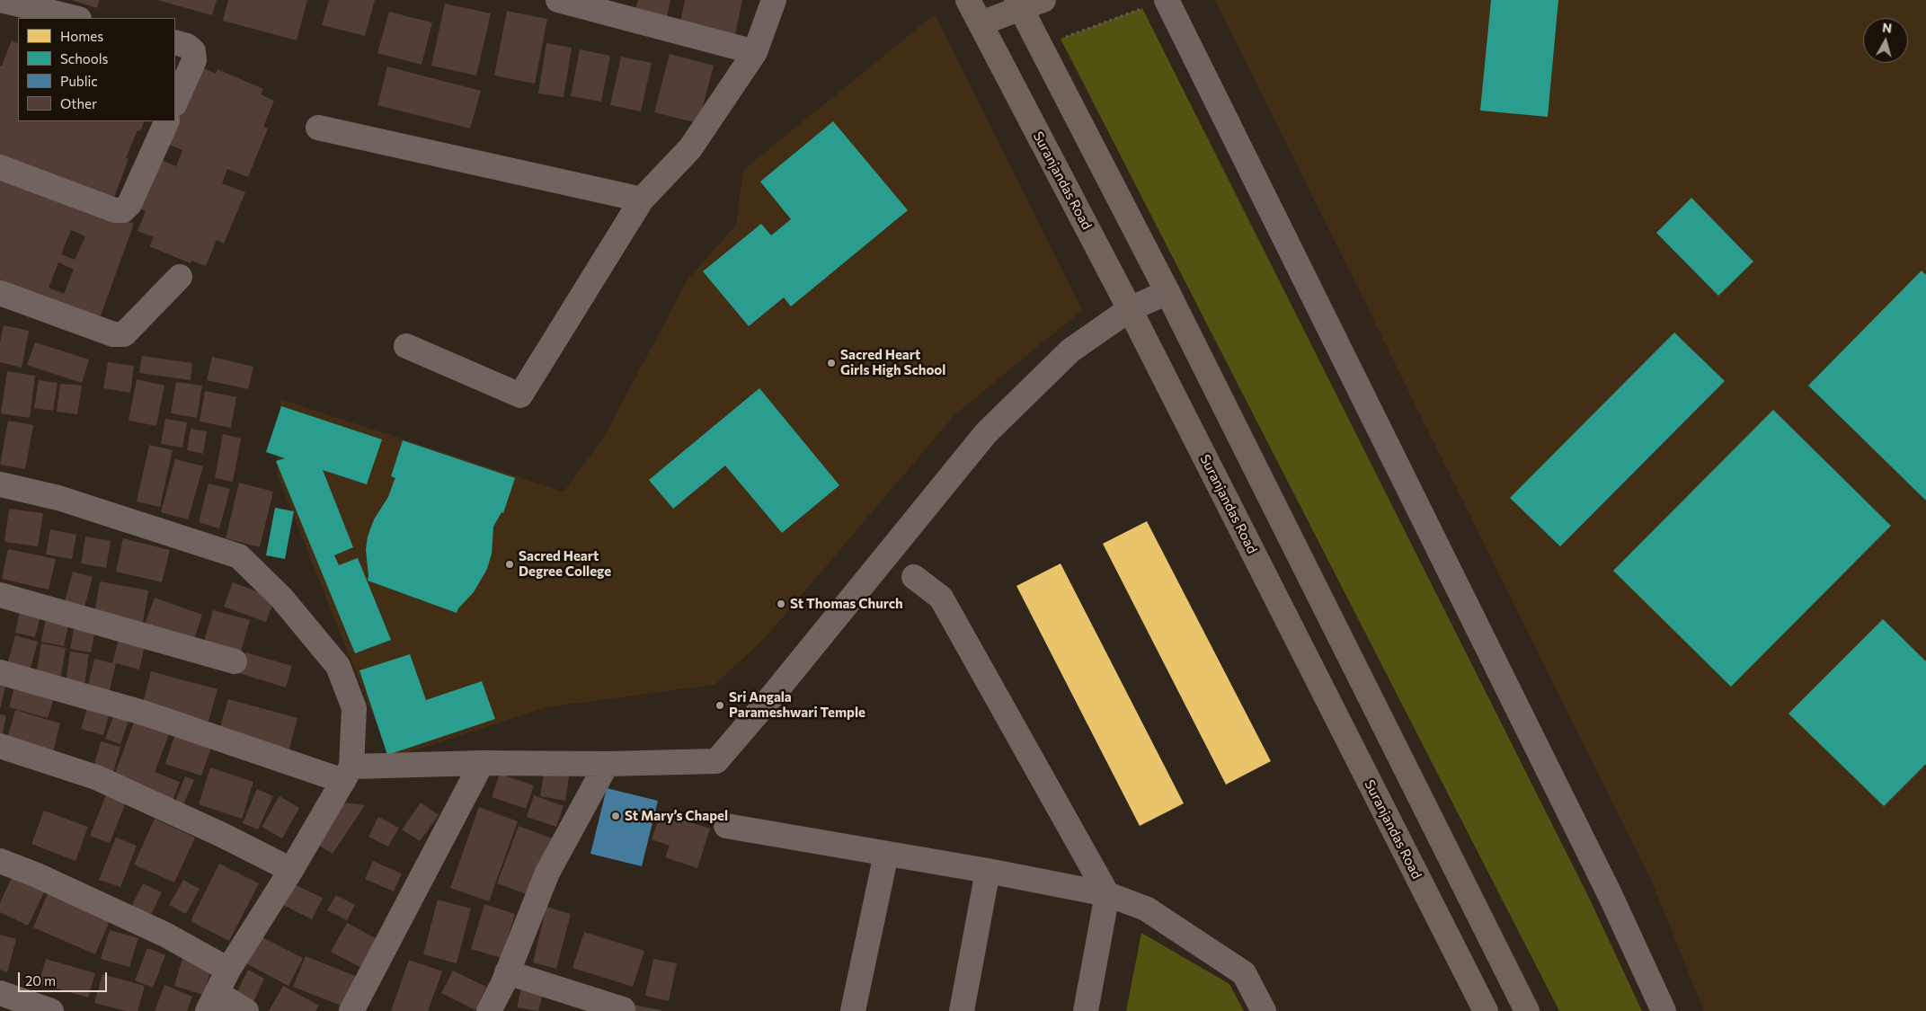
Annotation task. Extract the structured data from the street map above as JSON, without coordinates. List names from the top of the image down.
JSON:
{
  "streets": {
    "main road": ["Suranjandas Road"]
  },
  "places": [
    "Sacred Heart Girls High School",
    "Sacred Heart Degree College",
    "St Thomas Church",
    "Sri Angala Parameshwari Temple",
    "St Mary’s Chapel"
  ],
  "legend": [
    "Homes",
    "Schools",
    "Public",
    "Other"
  ],
  "scale_bar": "20 m",
  "north": "top"
}
